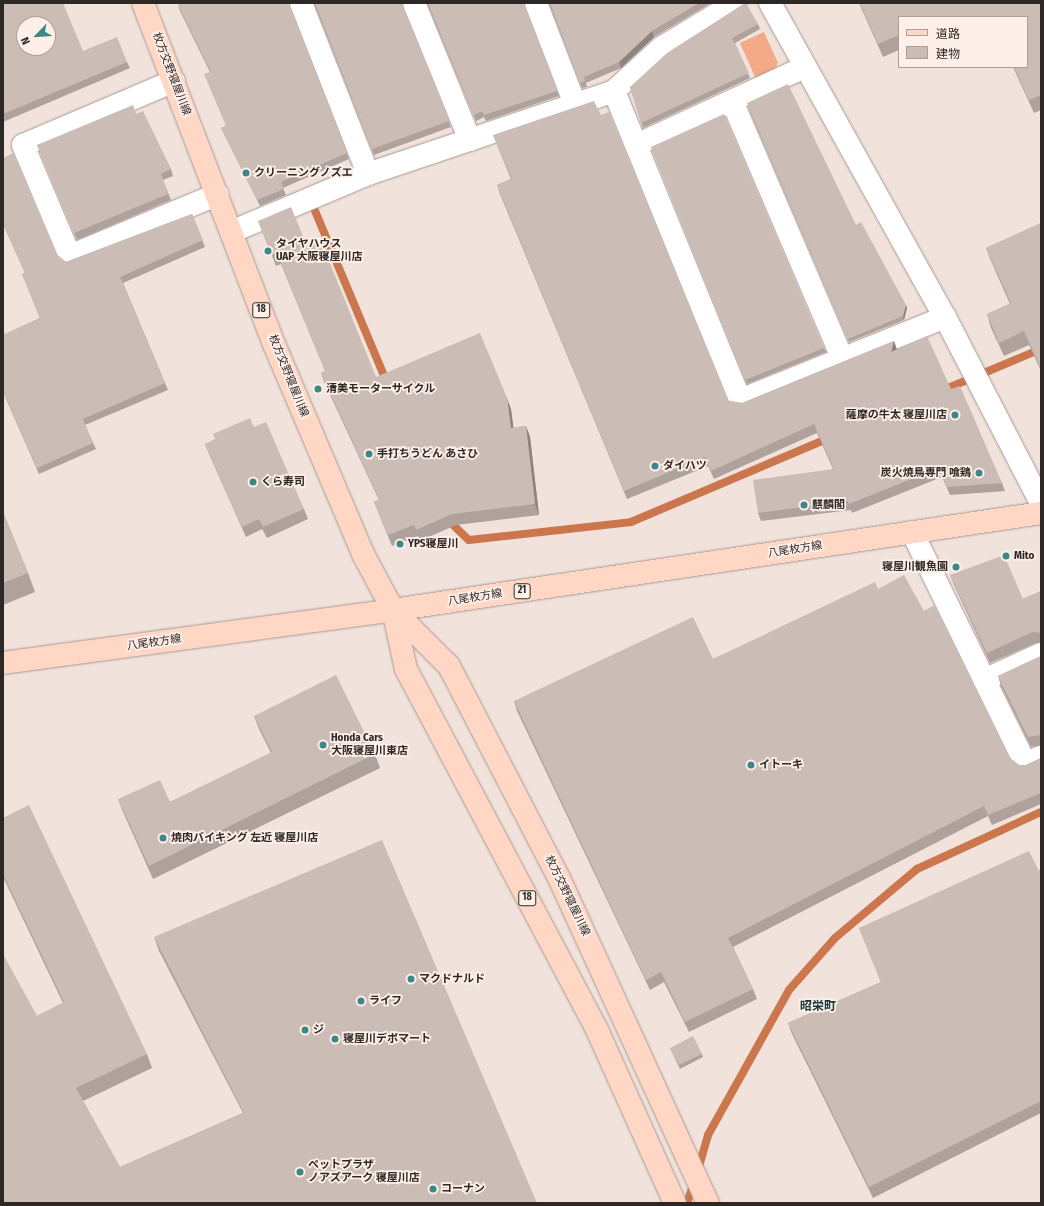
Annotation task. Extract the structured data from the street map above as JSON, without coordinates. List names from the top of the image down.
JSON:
{
  "streets": {
    "main road": [
      "枚方交野寝屋川線",
      "18",
      "八尾枚方線",
      "21"
    ]
  },
  "crossings": [
    ["枚方交野寝屋川線", "八尾枚方線"]
  ],
  "districts": ["昭栄町"],
  "places": [
    "クリーニングノズエ",
    "タイヤハウス UAP 大阪寝屋川店",
    "清美モーターサイクル",
    "薩摩の牛太 寝屋川店",
    "手打ちうどん あさひ",
    "ダイハツ",
    "炭火焼鳥専門 喰鶏",
    "くら寿司",
    "麒麟閣",
    "YPS寝屋川",
    "Mito",
    "寝屋川観魚園",
    "Honda Cars 大阪寝屋川東店",
    "イトーキ",
    "焼肉バイキング 左近 寝屋川店",
    "マクドナルド",
    "ライフ",
    "ジ",
    "寝屋川デポマート",
    "ペットプラザ ノアズアーク 寝屋川店",
    "コーナン"
  ],
  "legend": ["道路", "建物"],
  "north": "bottom left"
}
